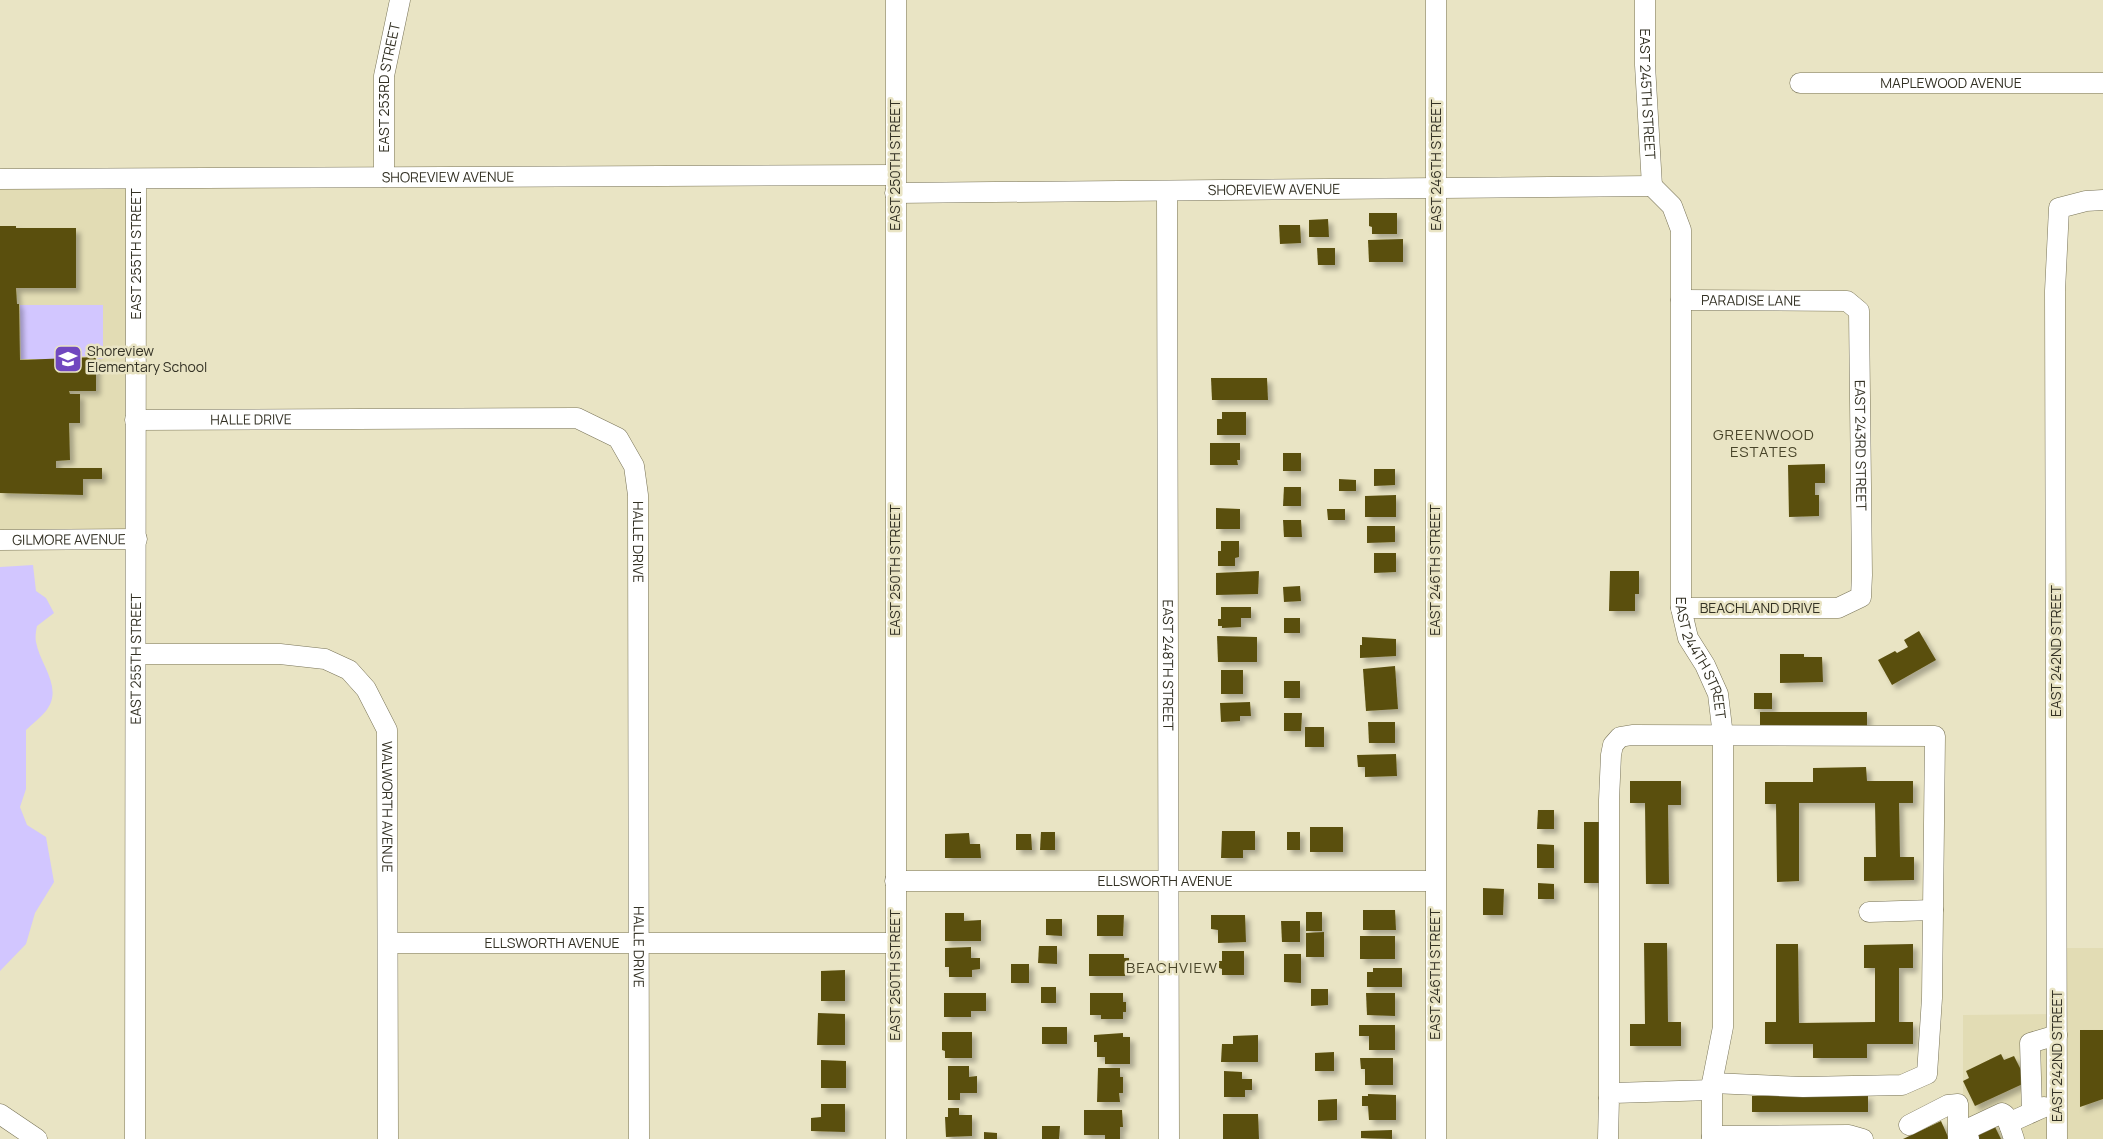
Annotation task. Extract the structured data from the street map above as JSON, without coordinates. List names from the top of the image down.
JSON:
{
  "streets": {
    "street": [
      "MAPLEWOOD AVENUE",
      "EAST 253RD STREET",
      "EAST 245TH STREET",
      "EAST 250TH STREET",
      "EAST 246TH STREET",
      "SHOREVIEW AVENUE",
      "EAST 255TH STREET",
      "PARADISE LANE",
      "HALLE DRIVE",
      "EAST 243RD STREET",
      "GILMORE AVENUE",
      "BEACHLAND DRIVE",
      "EAST 242ND STREET",
      "EAST 244TH STREET",
      "EAST 248TH STREET",
      "WALWORTH AVENUE",
      "ELLSWORTH AVENUE"
    ]
  },
  "crossings": [
    ["EAST 253RD STREET", "SHOREVIEW AVENUE"],
    ["EAST 245TH STREET", "SHOREVIEW AVENUE"],
    ["EAST 245TH STREET", "EAST 244TH STREET"],
    ["EAST 250TH STREET", "SHOREVIEW AVENUE"],
    ["EAST 250TH STREET", "ELLSWORTH AVENUE"],
    ["EAST 246TH STREET", "SHOREVIEW AVENUE"],
    ["EAST 246TH STREET", "ELLSWORTH AVENUE"],
    ["SHOREVIEW AVENUE", "EAST 255TH STREET"],
    ["SHOREVIEW AVENUE", "EAST 244TH STREET"],
    ["SHOREVIEW AVENUE", "EAST 248TH STREET"],
    ["EAST 255TH STREET", "HALLE DRIVE"],
    ["EAST 255TH STREET", "GILMORE AVENUE"],
    ["EAST 255TH STREET", "WALWORTH AVENUE"],
    ["PARADISE LANE", "EAST 243RD STREET"],
    ["PARADISE LANE", "EAST 244TH STREET"],
    ["HALLE DRIVE", "ELLSWORTH AVENUE"],
    ["EAST 243RD STREET", "BEACHLAND DRIVE"],
    ["BEACHLAND DRIVE", "EAST 244TH STREET"],
    ["EAST 248TH STREET", "ELLSWORTH AVENUE"],
    ["WALWORTH AVENUE", "ELLSWORTH AVENUE"]
  ],
  "districts": ["GREENWOOD ESTATES", "BEACHVIEW"],
  "places": {
    "school or university": ["Shoreview Elementary School"]
  }
}
